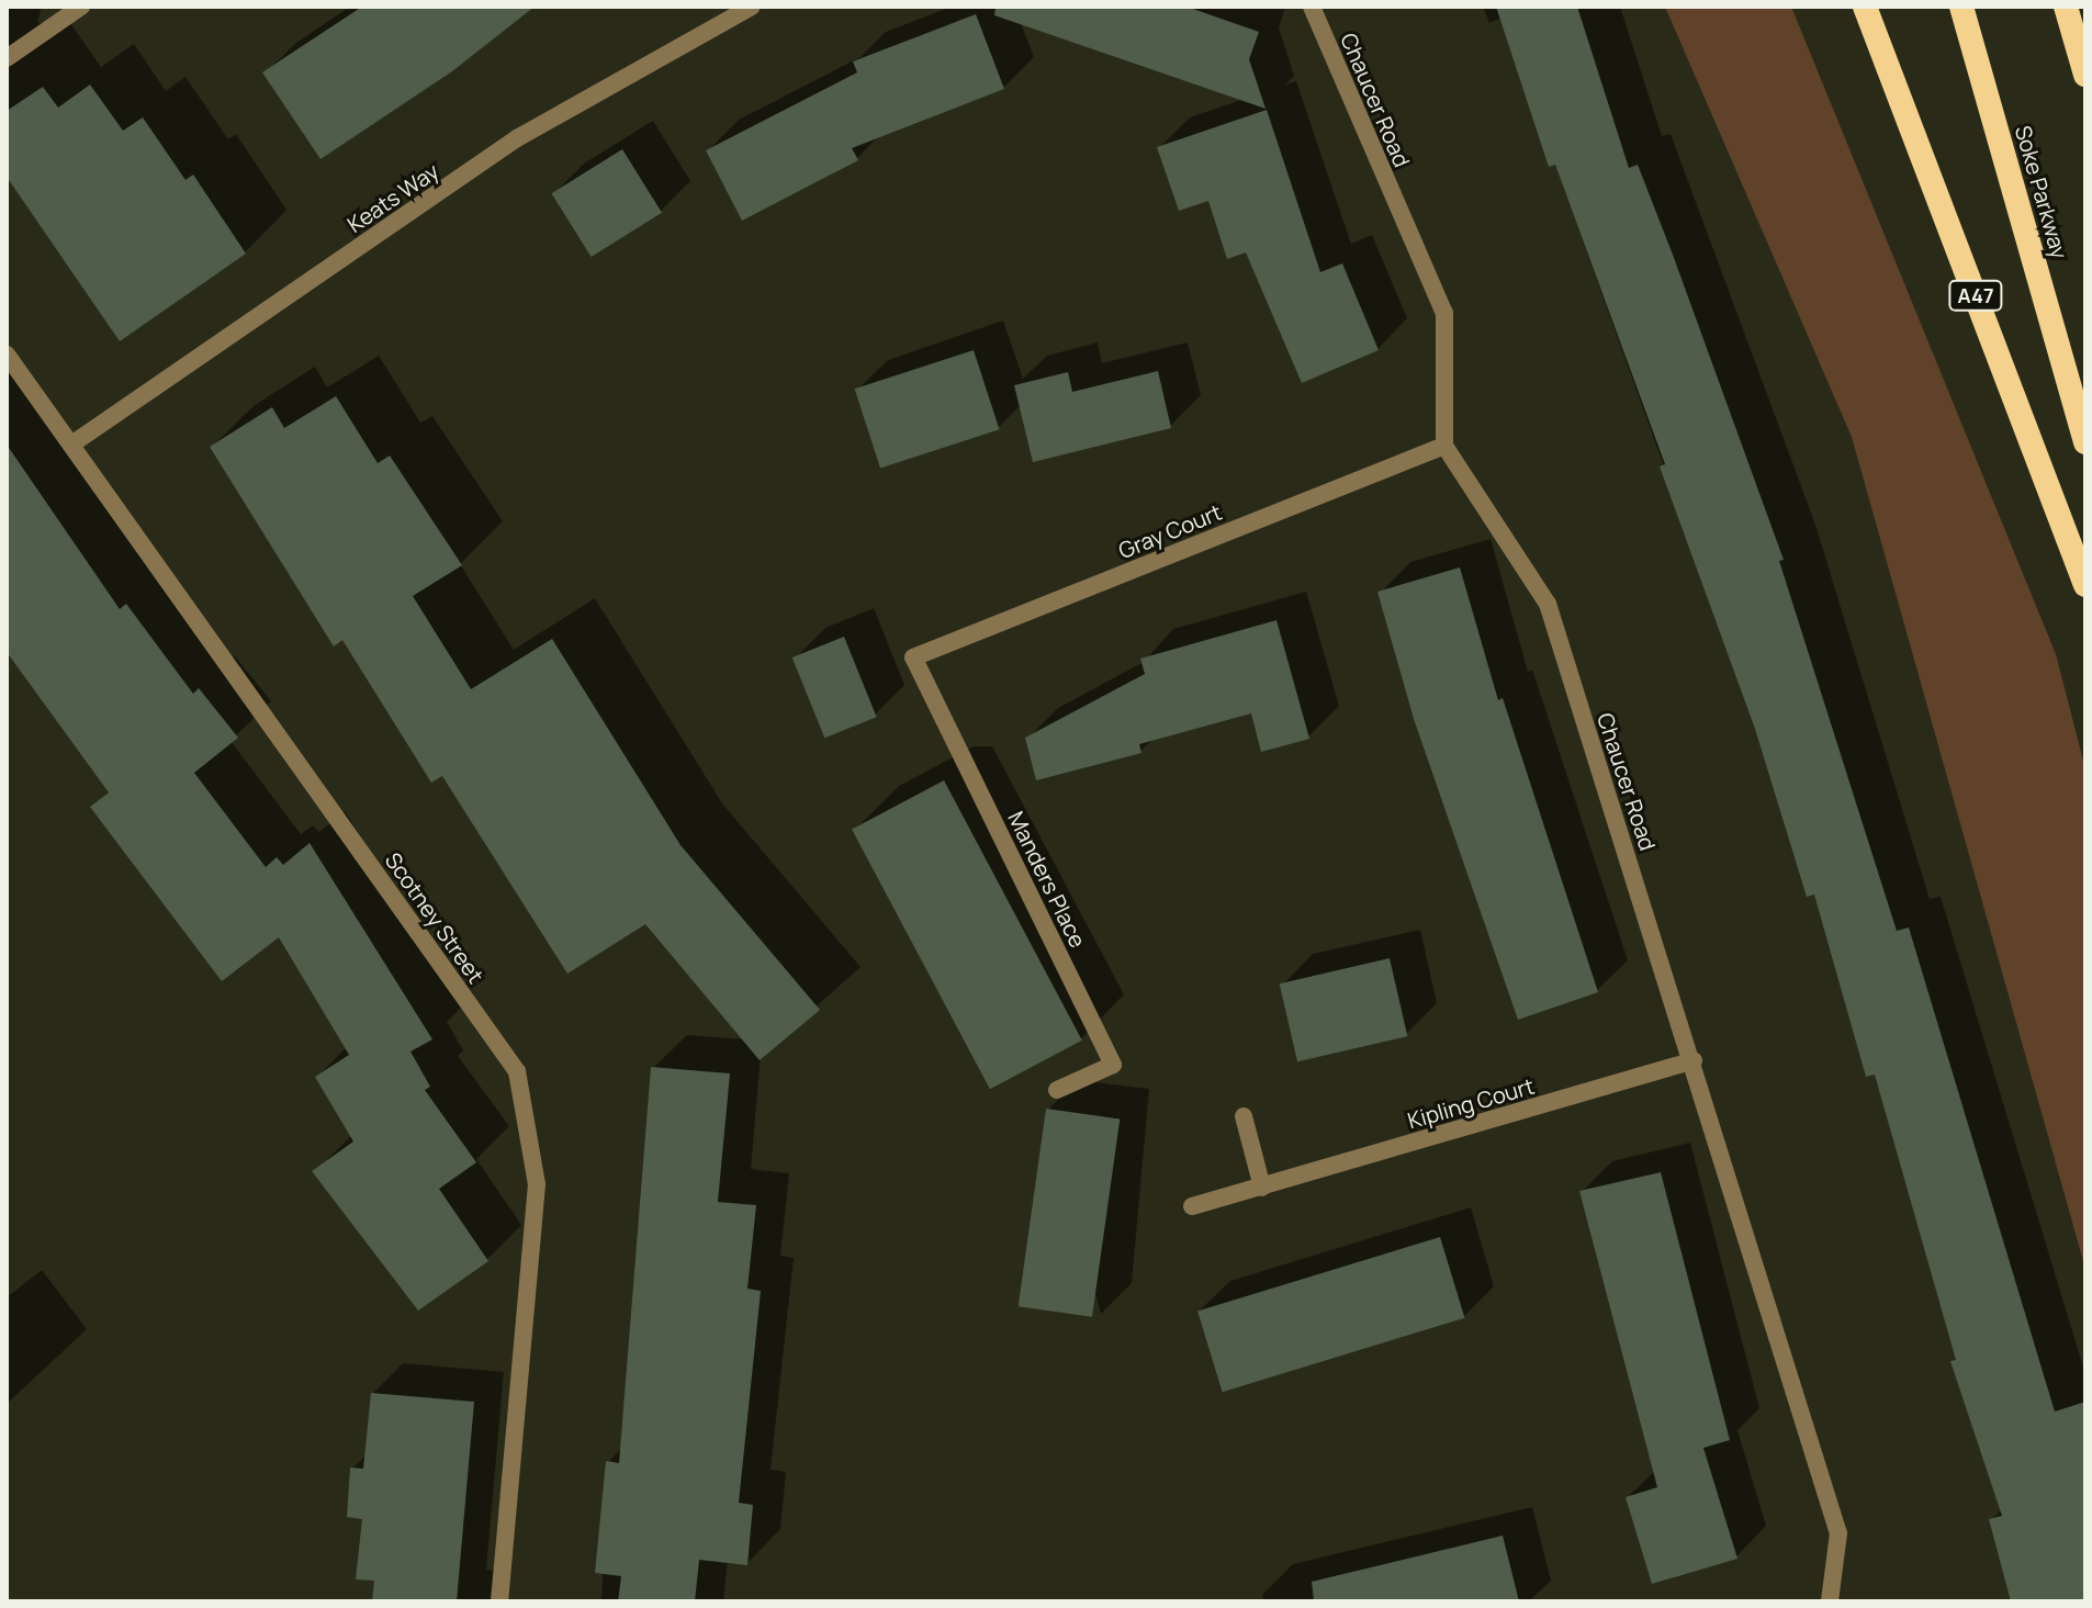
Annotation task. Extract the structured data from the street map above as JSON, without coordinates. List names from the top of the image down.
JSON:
{
  "streets": {
    "highway": ["Soke Parkway", "A47"],
    "street": [
      "Chaucer Road",
      "Keats Way",
      "Gray Court",
      "Manders Place",
      "Scotney Street",
      "Kipling Court"
    ]
  },
  "crossings": [
    ["Chaucer Road", "Gray Court"],
    ["Chaucer Road", "Kipling Court"],
    ["Keats Way", "Scotney Street"],
    ["Gray Court", "Manders Place"]
  ]
}
